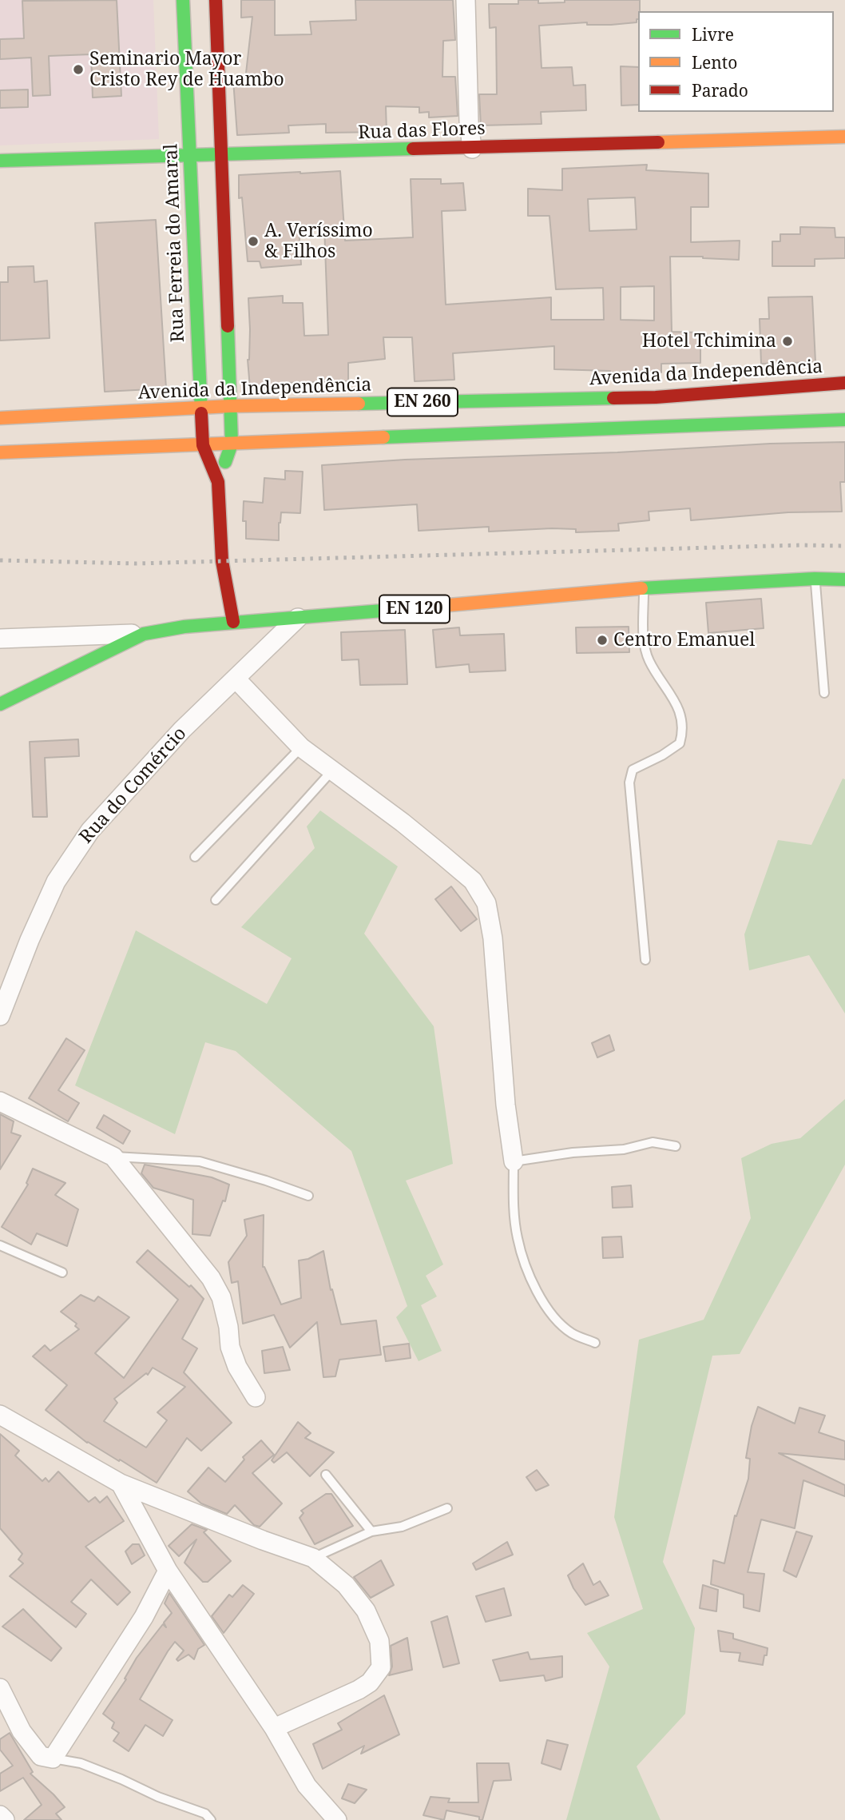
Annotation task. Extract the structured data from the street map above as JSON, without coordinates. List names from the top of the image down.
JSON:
{
  "streets": {
    "main road": [
      "Rua das Flores",
      "Rua Ferreia do Amaral",
      "Avenida da Independência",
      "EN 260",
      "EN 120"
    ],
    "street": ["Rua do Comércio"]
  },
  "crossings": [
    ["Rua das Flores", "Rua Ferreia do Amaral"],
    ["Rua Ferreia do Amaral", "Avenida da Independência"],
    ["Rua Ferreia do Amaral", "EN 120"],
    ["EN 120", "Rua do Comércio"]
  ],
  "places": [
    "Seminario Mayor Cristo Rey de Huambo",
    "A. Veríssimo & Filhos",
    "Hotel Tchimina",
    "Centro Emanuel"
  ],
  "legend": ["Livre", "Lento", "Parado"]
}
